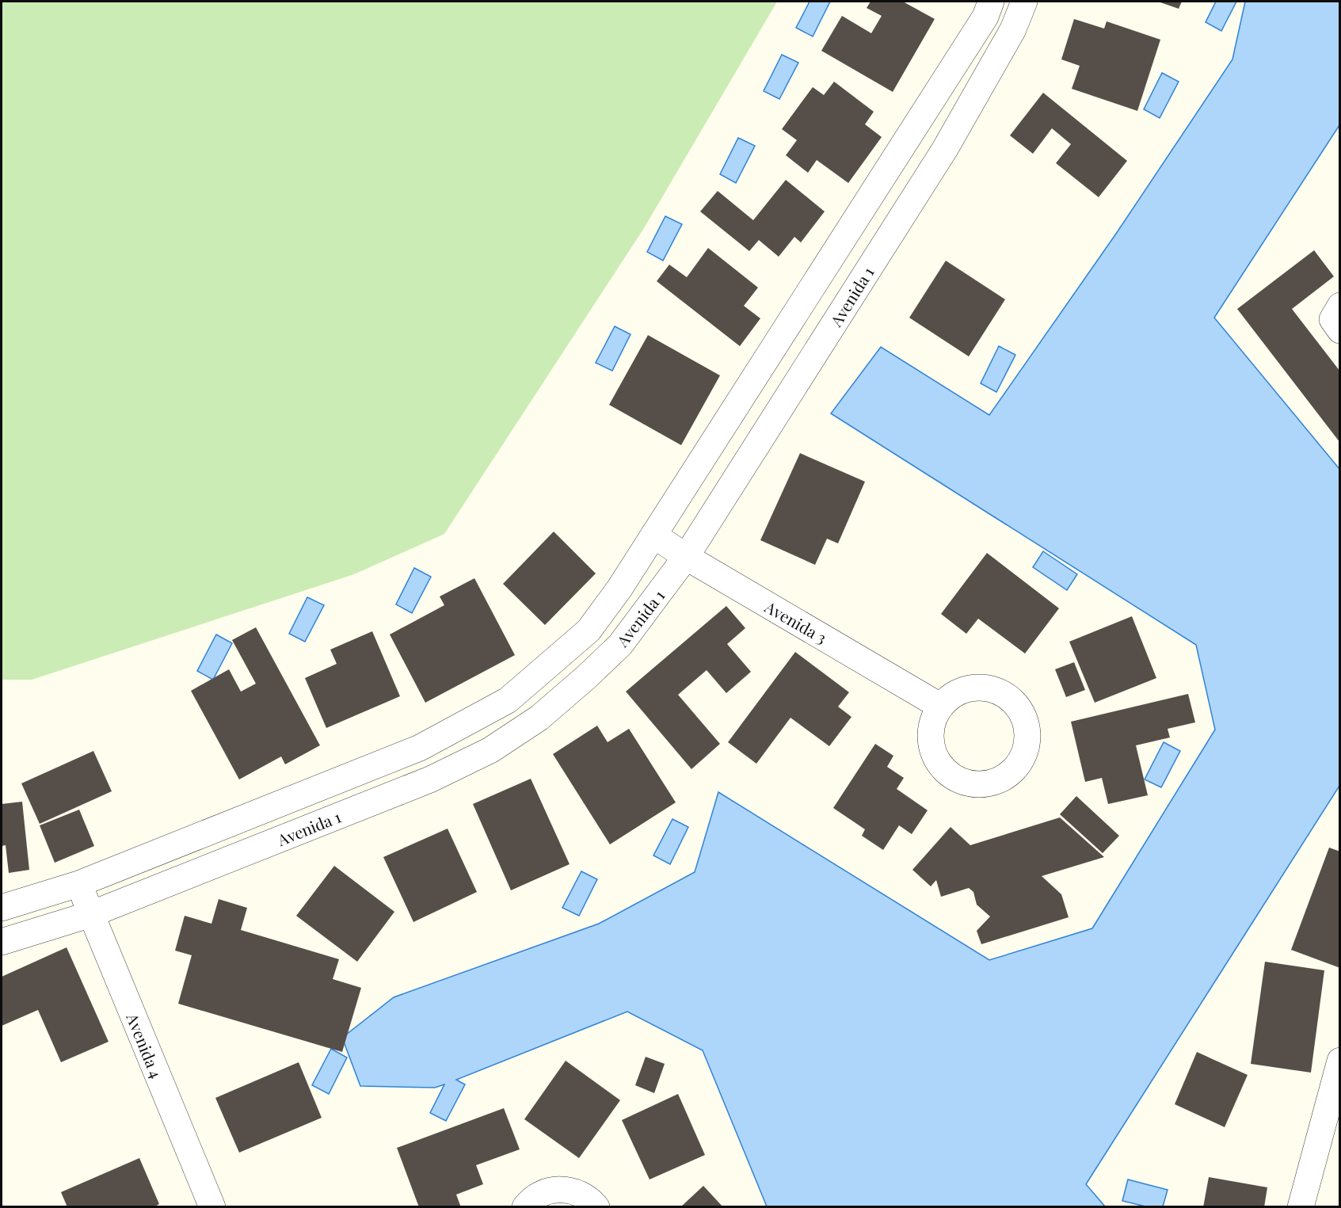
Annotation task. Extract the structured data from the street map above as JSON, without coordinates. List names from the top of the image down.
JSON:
{
  "streets": {
    "street": ["Avenida 1", "Avenida 3", "Avenida 4"]
  },
  "crossings": [
    ["Avenida 1", "Avenida 3"],
    ["Avenida 1", "Avenida 4"]
  ]
}
